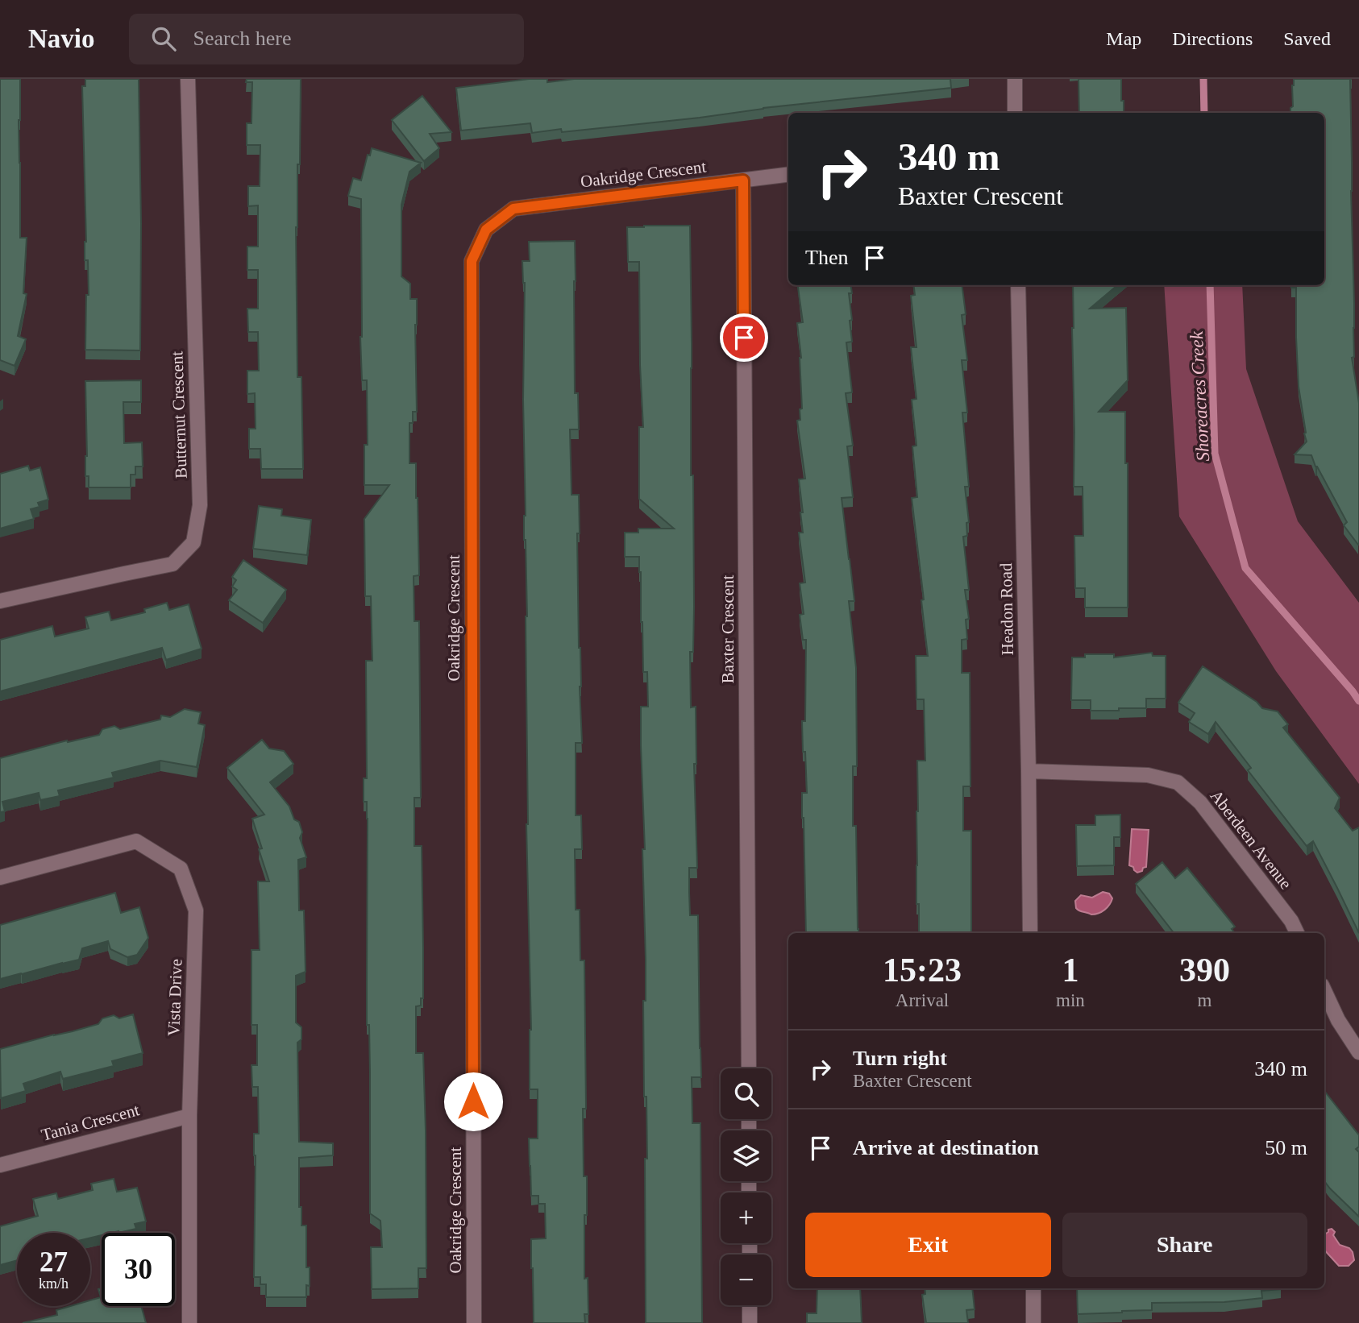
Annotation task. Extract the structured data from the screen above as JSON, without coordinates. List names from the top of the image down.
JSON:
{
  "streets": {
    "street": [
      "Oakridge Crescent",
      "Butternut Crescent",
      "Headon Road",
      "Baxter Crescent",
      "Aberdeen Avenue",
      "Vista Drive",
      "Tania Crescent"
    ]
  },
  "crossings": [
    ["Oakridge Crescent", "Baxter Crescent"],
    ["Headon Road", "Aberdeen Avenue"],
    ["Vista Drive", "Tania Crescent"]
  ],
  "water": ["Shoreacres Creek"],
  "page": {
    "header": "Navio",
    "search": "Search here",
    "nav": ["Map", "Directions", "Saved"],
    "turn": ["340 m", "Baxter Crescent"],
    "then": "Then",
    "eta": [
      "15:23",
      "Arrival",
      "1",
      "min",
      "390",
      "m"
    ],
    "list": [
      {
        "name": "Turn right",
        "note": "Baxter Crescent",
        "value": "340 m"
      },
      {
        "name": "Arrive at destination",
        "value": "50 m"
      }
    ],
    "map_buttons": ["+", "−"],
    "buttons": ["Exit", "Share"],
    "speed": "27 km/h",
    "limit": "30"
  }
}
